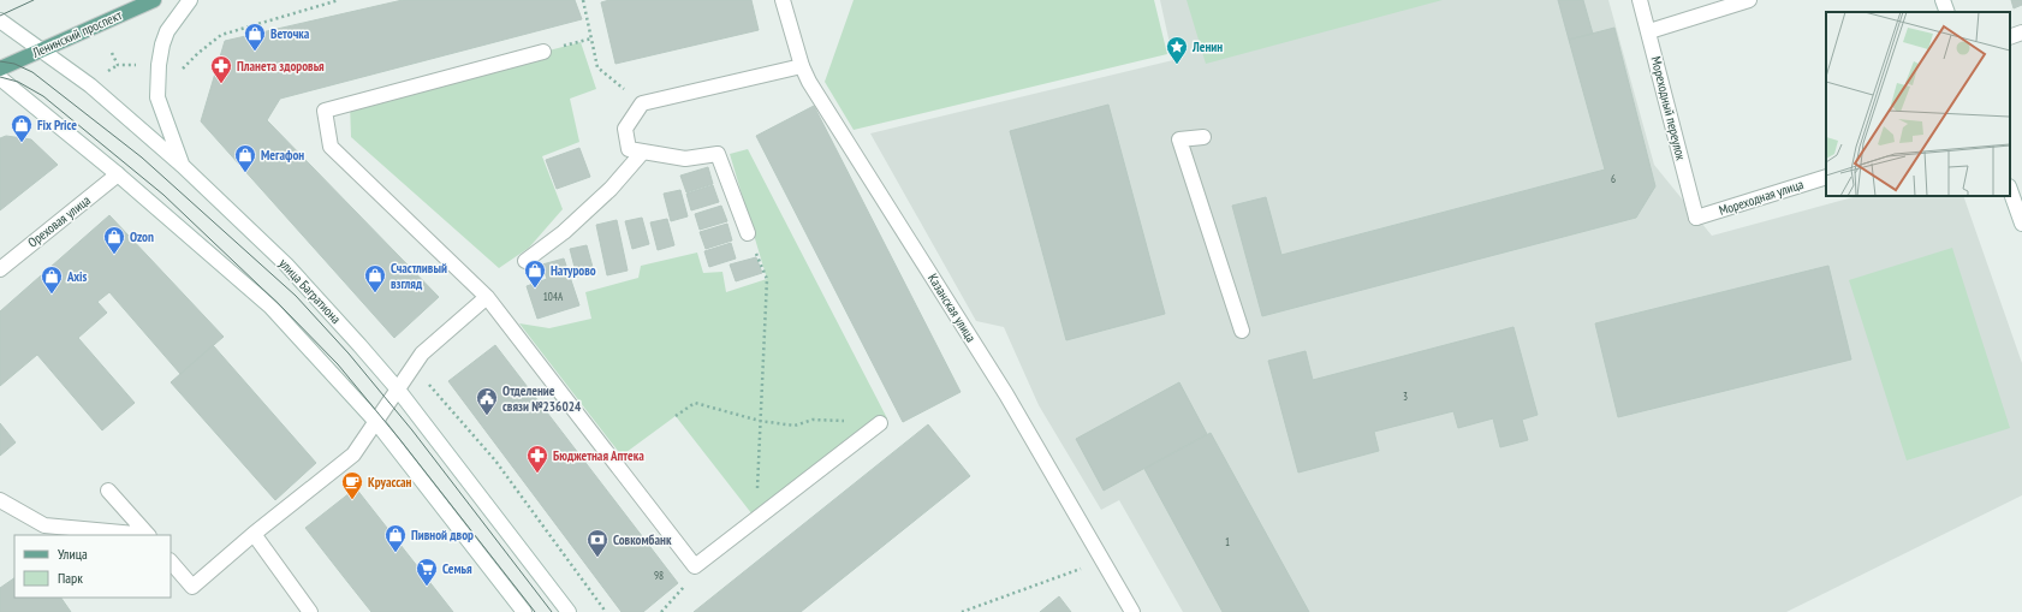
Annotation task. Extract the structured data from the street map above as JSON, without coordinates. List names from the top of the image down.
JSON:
{
  "streets": {
    "main road": [
      "Ленинский проспект",
      "Мореходный переулок",
      "Мореходная улица",
      "Ореховая улица",
      "улица Багратиона",
      "Казанская улица"
    ]
  },
  "crossings": [
    ["Ленинский проспект", "улица Багратиона"],
    ["Мореходный переулок", "Мореходная улица"]
  ],
  "places": {
    "shop": [
      "Веточка",
      "Fix Price",
      "Мегафон",
      "Ozon",
      "Натурово",
      "Счастливый взгляд",
      "Axis",
      "Пивной двор"
    ],
    "place": ["Ленин"],
    "pharmacy": ["Планета здоровья", "Бюджетная Аптека"],
    "public building": ["Отделение связи №236024"],
    "cafe": ["Круассан"],
    "bank": ["Совкомбанк"],
    "supermarket": ["Семья"]
  },
  "house_numbers": [
    "6",
    "104А",
    "3",
    "1",
    "98"
  ],
  "legend": ["Улица", "Парк"]
}
